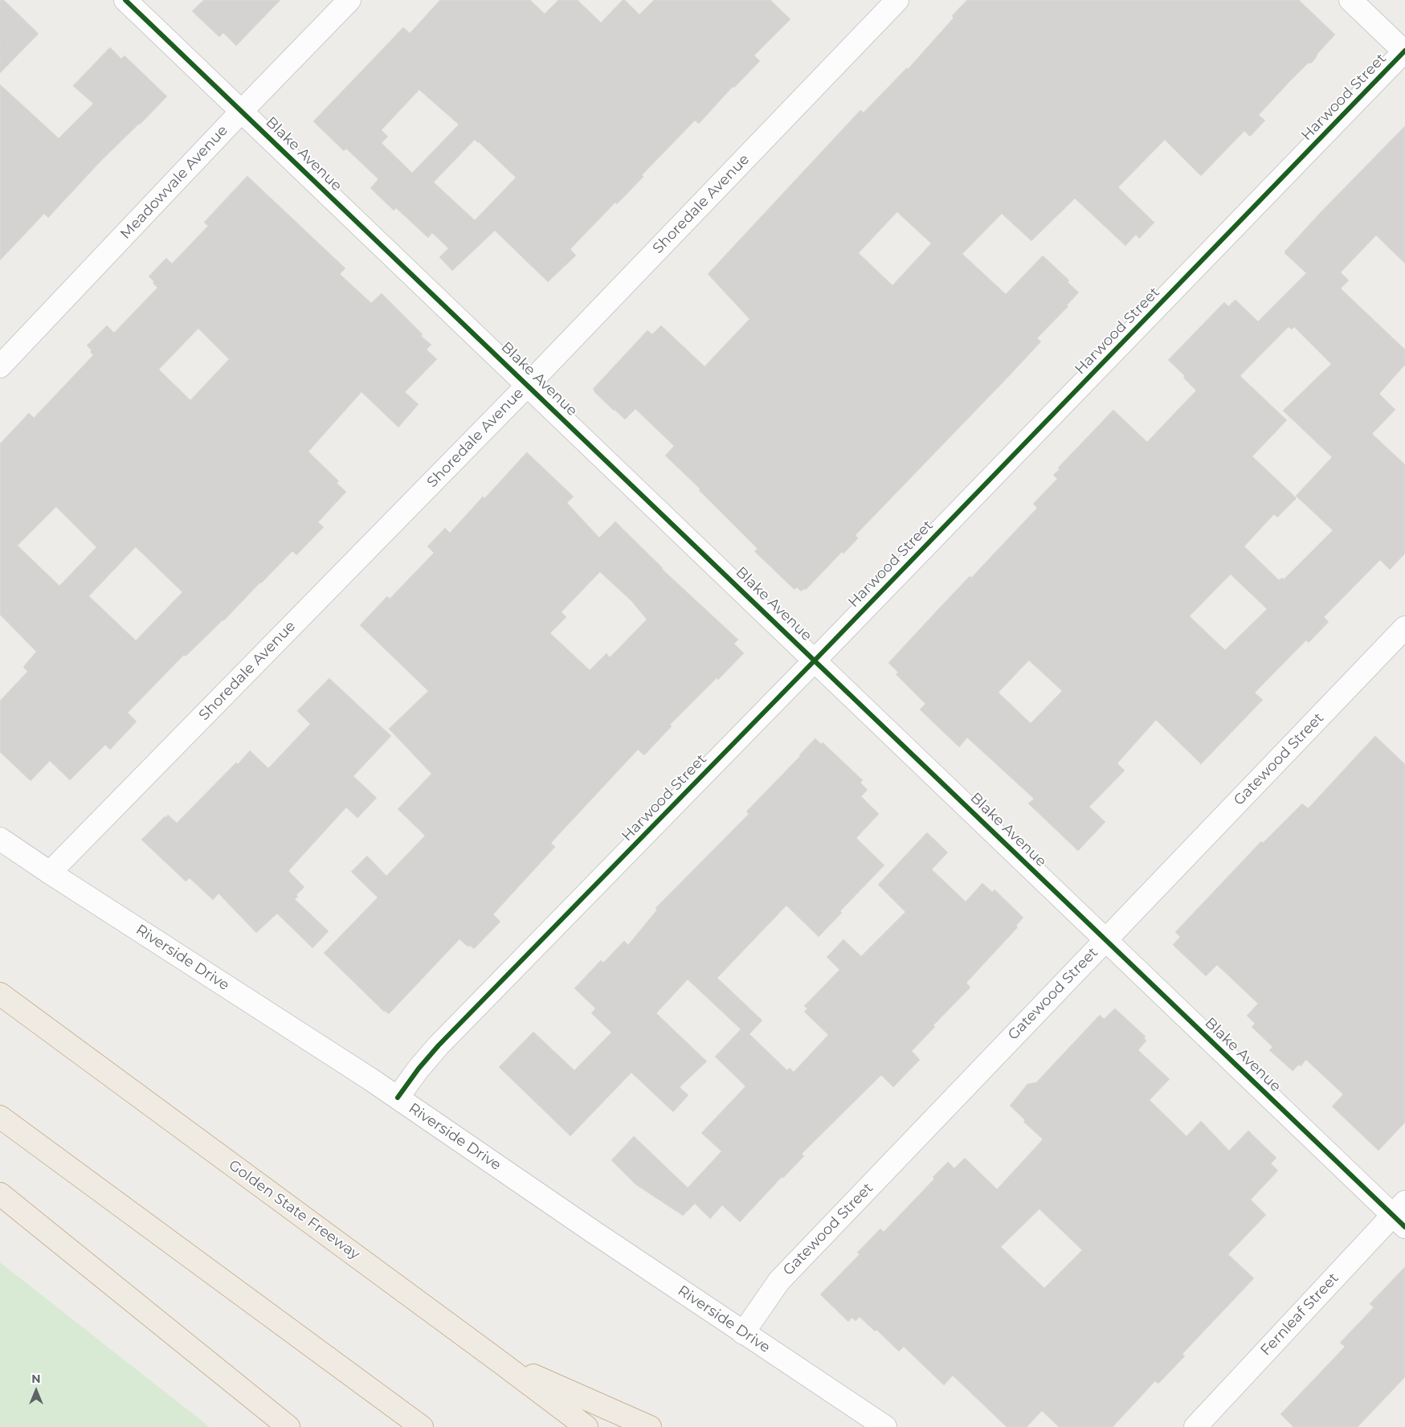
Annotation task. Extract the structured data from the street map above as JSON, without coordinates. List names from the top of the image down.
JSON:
{
  "streets": {
    "highway": ["Golden State Freeway"],
    "street": [
      "Harwood Street",
      "Blake Avenue",
      "Meadowvale Avenue",
      "Shoredale Avenue",
      "Gatewood Street",
      "Riverside Drive",
      "Fernleaf Street"
    ]
  },
  "crossings": [
    ["Harwood Street", "Blake Avenue"],
    ["Harwood Street", "Riverside Drive"],
    ["Blake Avenue", "Meadowvale Avenue"],
    ["Blake Avenue", "Shoredale Avenue"],
    ["Blake Avenue", "Gatewood Street"],
    ["Blake Avenue", "Fernleaf Street"],
    ["Shoredale Avenue", "Riverside Drive"],
    ["Gatewood Street", "Riverside Drive"]
  ],
  "north": "top"
}
